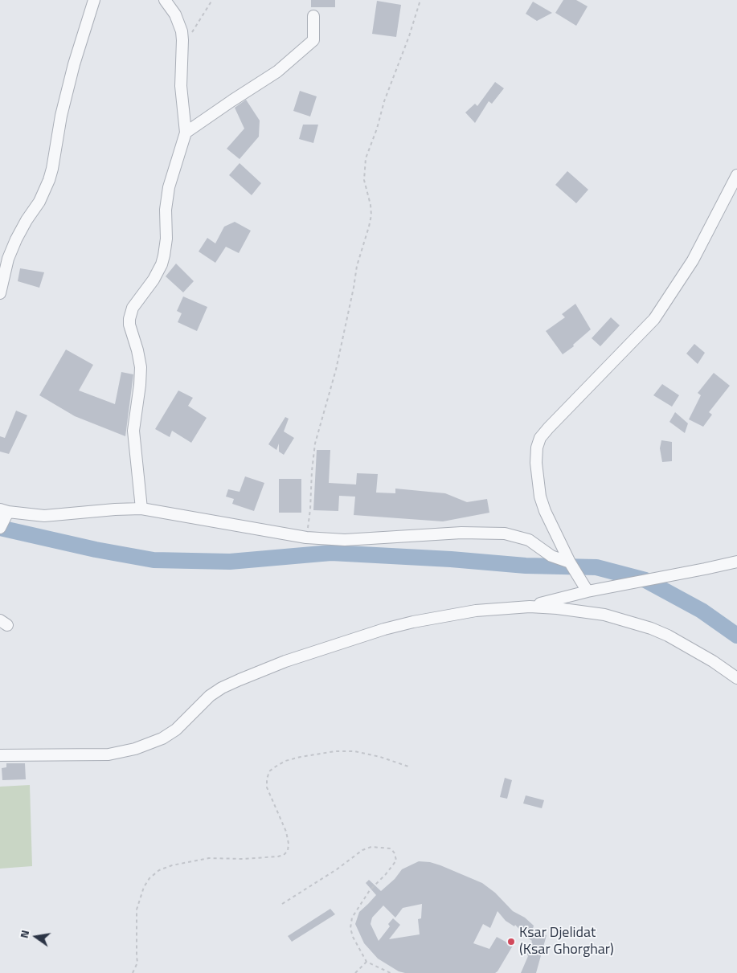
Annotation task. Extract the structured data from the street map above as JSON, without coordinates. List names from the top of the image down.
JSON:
{
  "places": ["Ksar Djelidat (Ksar Ghorghar)"],
  "north": "left"
}
